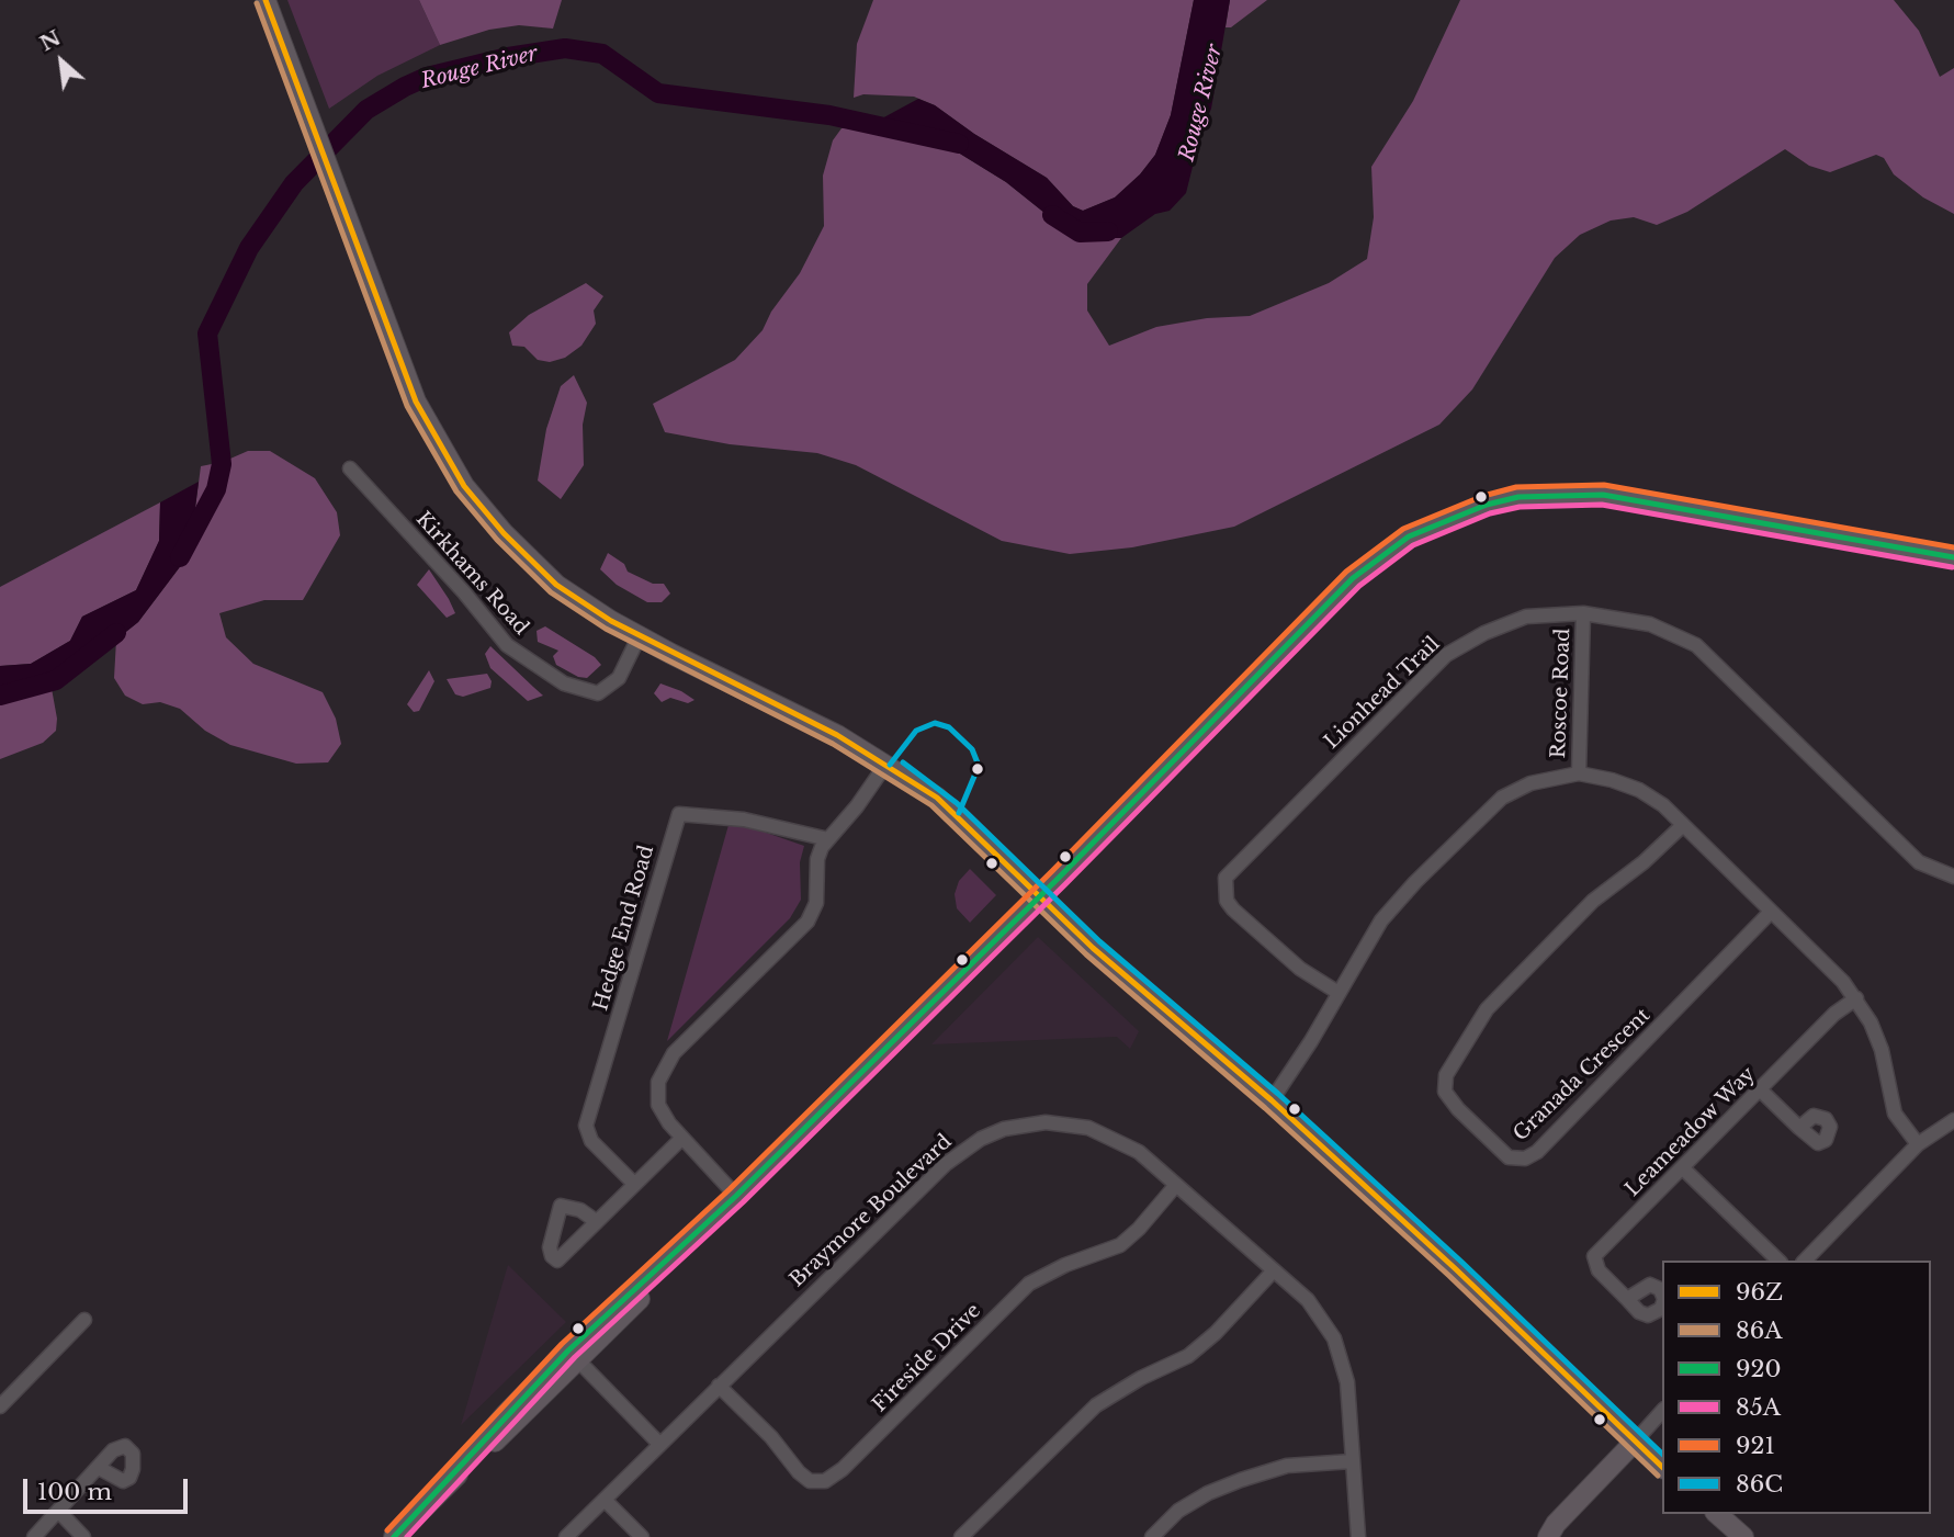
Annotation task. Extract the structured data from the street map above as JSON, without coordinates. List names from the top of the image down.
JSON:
{
  "streets": {
    "street": [
      "Kirkhams Road",
      "Lionhead Trail",
      "Roscoe Road",
      "Hedge End Road",
      "Granada Crescent",
      "Leameadow Way",
      "Braymore Boulevard",
      "Fireside Drive"
    ]
  },
  "crossings": [
    ["Lionhead Trail", "Roscoe Road"],
    ["Braymore Boulevard", "Fireside Drive"]
  ],
  "water": ["Rouge River"],
  "lines": [
    "transit line 96Z",
    "transit line 86A",
    "transit line 921",
    "transit line 920",
    "transit line 85A",
    "transit line 86C"
  ],
  "legend": [
    "96Z",
    "86A",
    "920",
    "85A",
    "921",
    "86C"
  ],
  "scale_bar": "100 m",
  "north": "top left"
}
